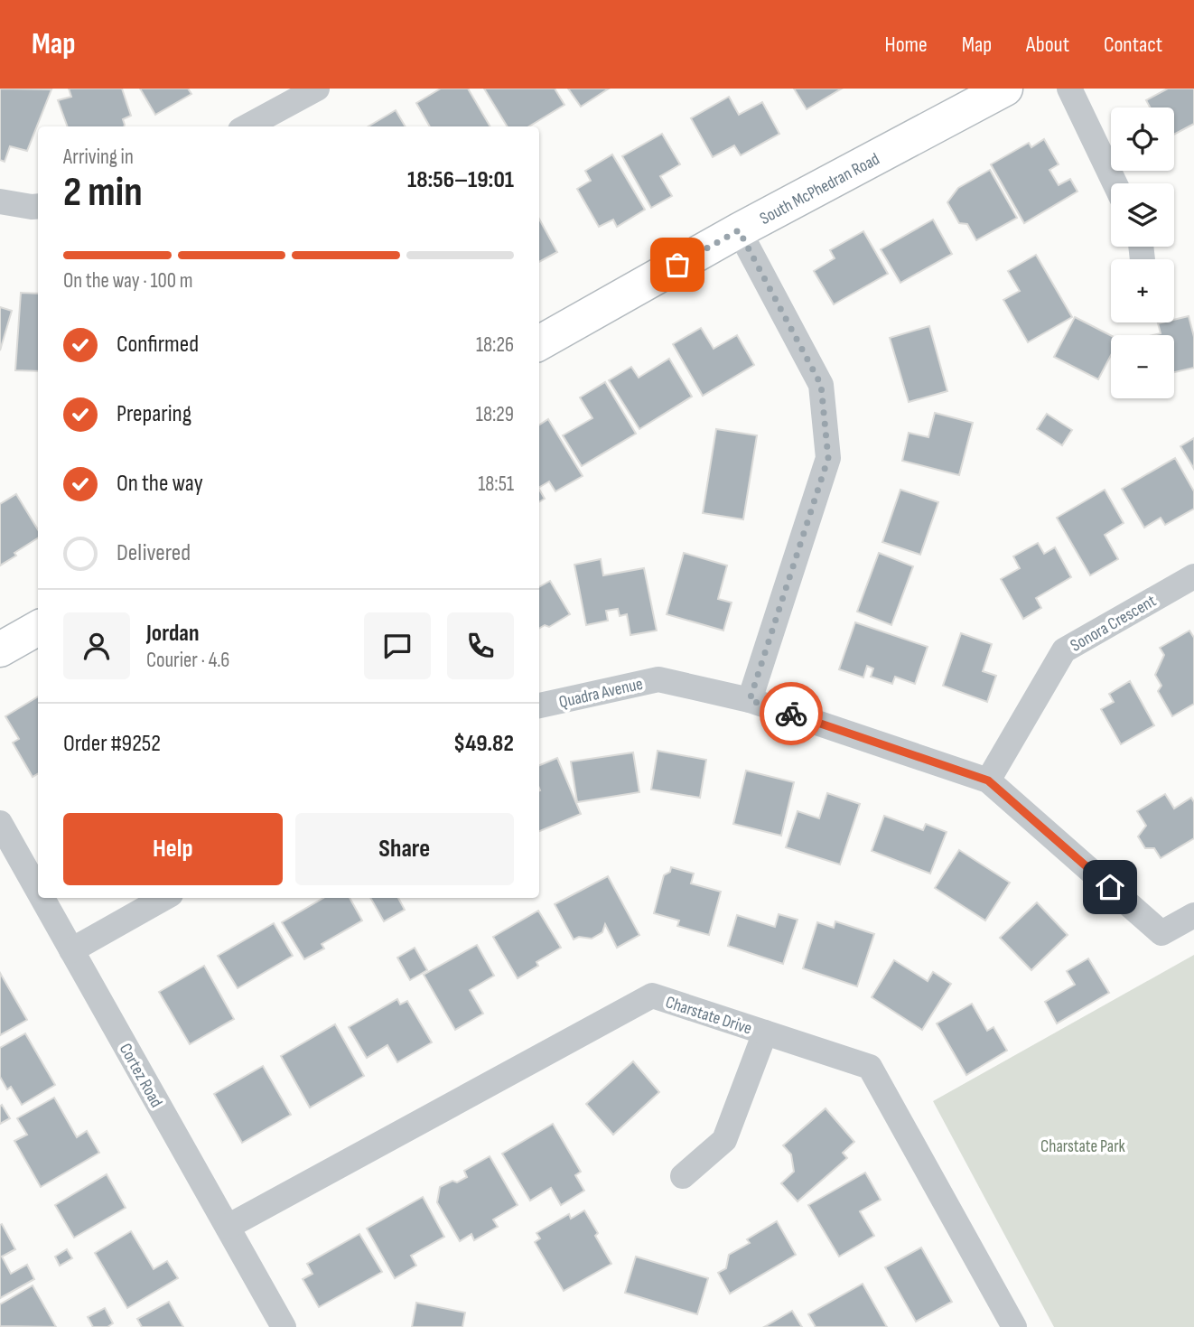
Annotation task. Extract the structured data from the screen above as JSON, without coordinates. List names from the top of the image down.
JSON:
{
  "streets": {
    "street": [
      "South McPhedran Road",
      "Sonora Crescent",
      "Quadra Avenue",
      "Charstate Drive",
      "Cortez Road"
    ]
  },
  "crossings": [
    ["Sonora Crescent", "Quadra Avenue"],
    ["Charstate Drive", "Cortez Road"]
  ],
  "parks": ["Charstate Park"],
  "page": {
    "header": "Map",
    "nav": [
      "Home",
      "Map",
      "About",
      "Contact"
    ],
    "map_buttons": ["+", "−"],
    "heading": ["2 min", "Arriving in", "18:56–19:01"],
    "panel": [
      "Jordan",
      "Courier · 4.6",
      "Order #9252",
      "$49.82"
    ],
    "bar": "On the way · 100 m",
    "list": [
      ["Confirmed", "18:26"],
      ["Preparing", "18:29"],
      ["On the way", "18:51"],
      "Delivered"
    ],
    "buttons": ["Help", "Share"]
  }
}
